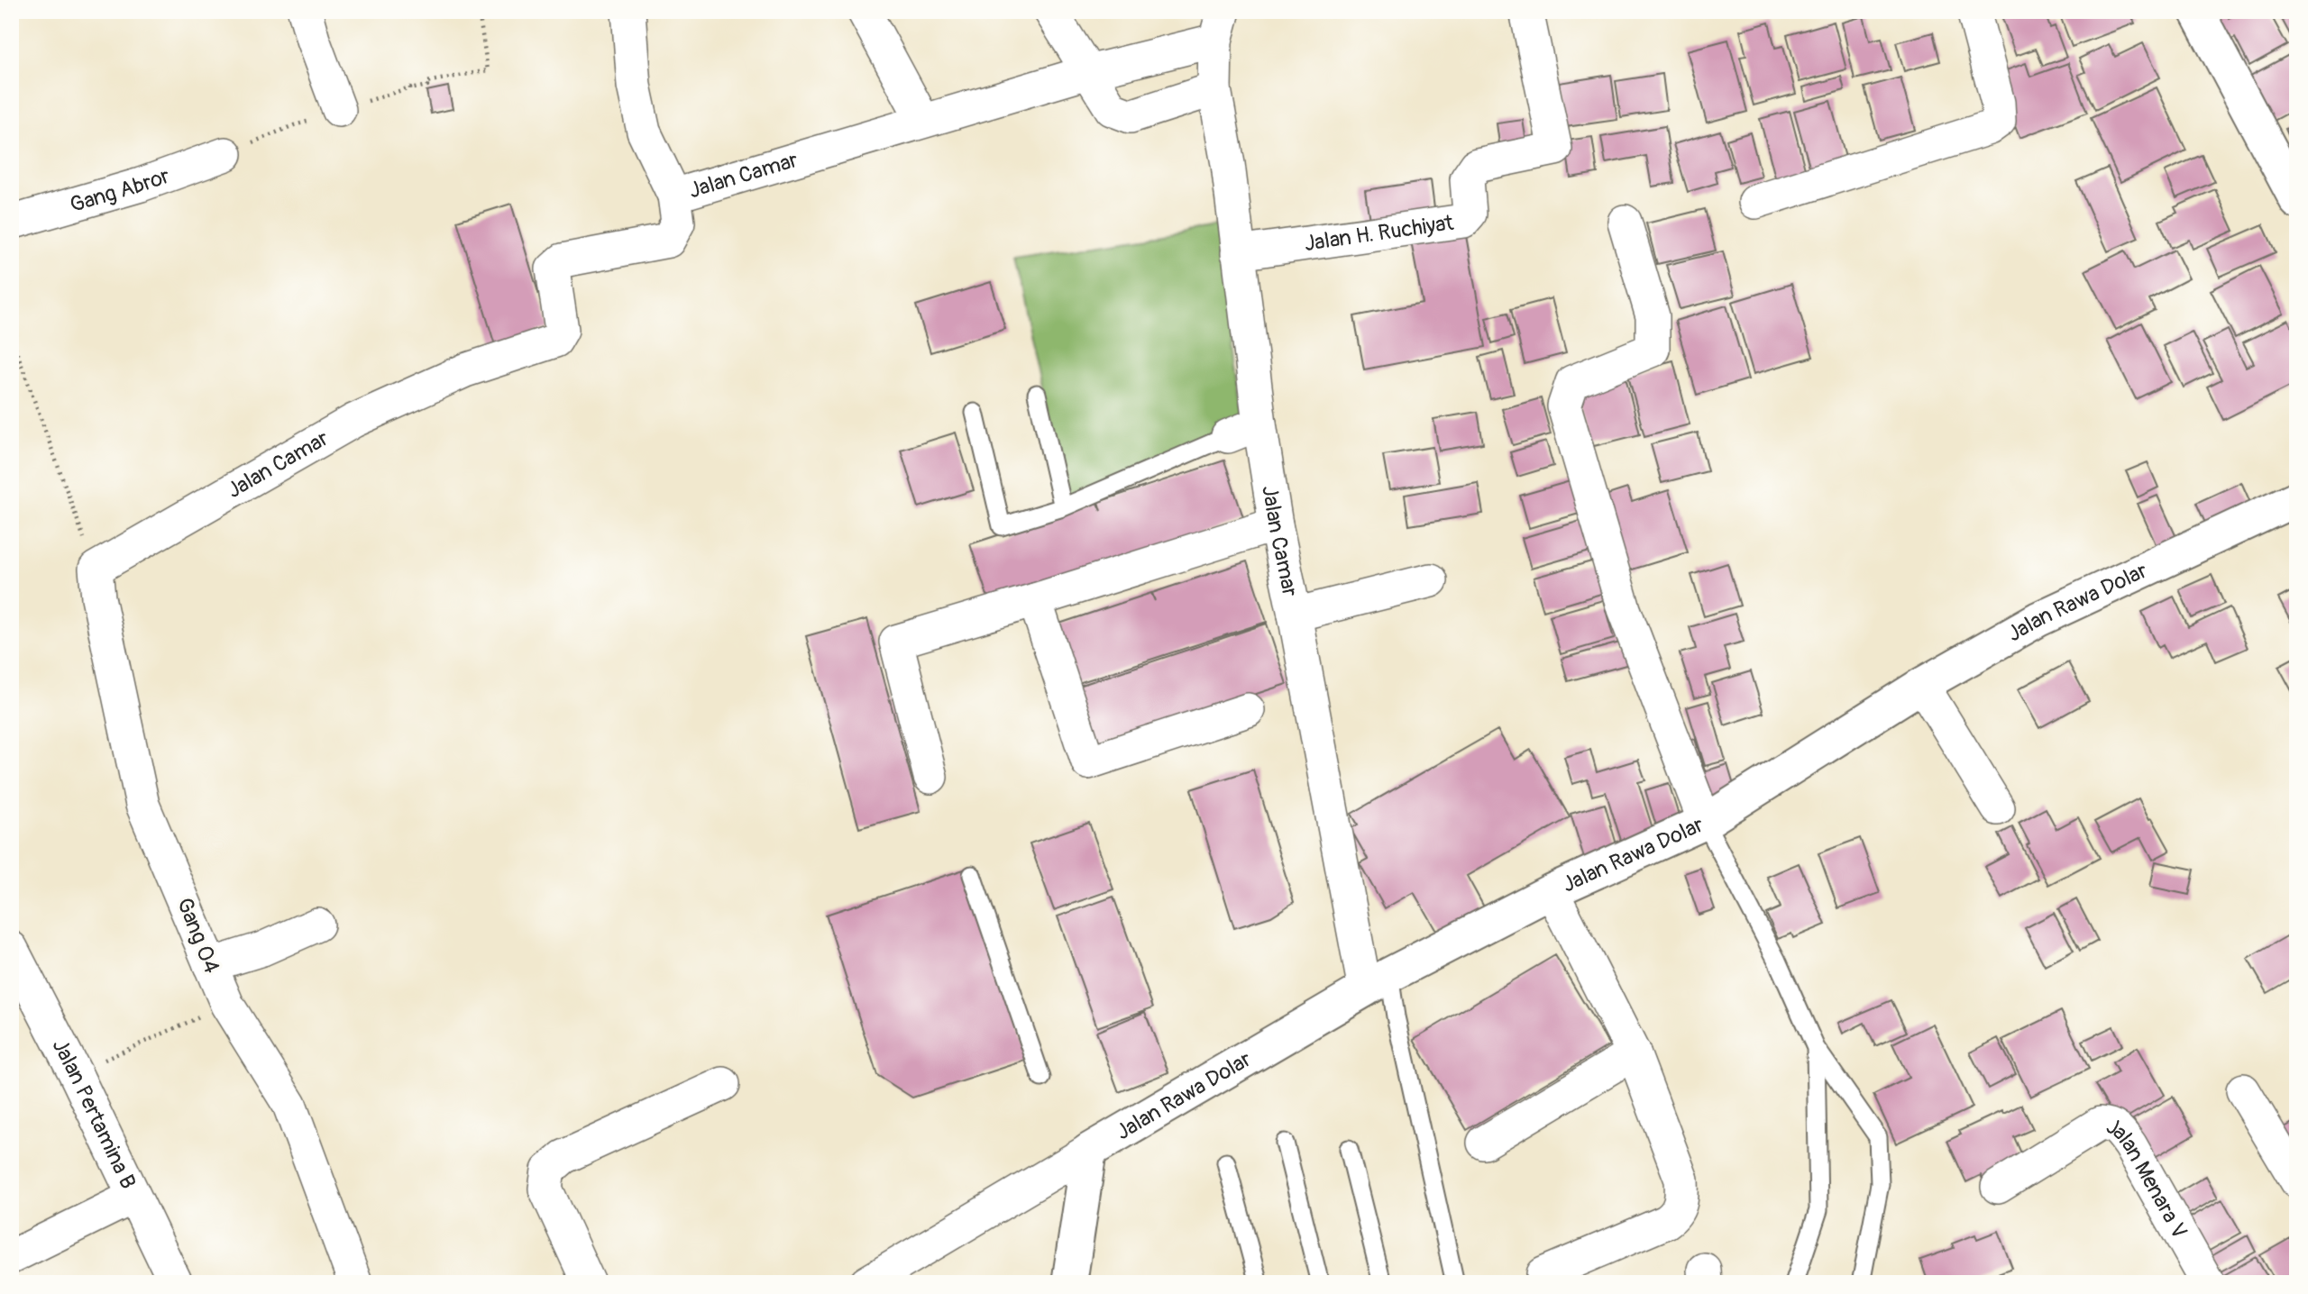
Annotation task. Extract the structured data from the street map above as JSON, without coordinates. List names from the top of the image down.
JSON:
{
  "streets": {
    "street": [
      "Jalan Camar",
      "Gang Abror",
      "Jalan H. Ruchiyat",
      "Jalan Rawa Dolar",
      "Gang 04",
      "Jalan Pertamina B",
      "Jalan Menara V"
    ]
  },
  "crossings": [
    ["Jalan Camar", "Jalan H. Ruchiyat"],
    ["Jalan Camar", "Jalan Rawa Dolar"],
    ["Jalan Camar", "Gang 04"]
  ]
}
